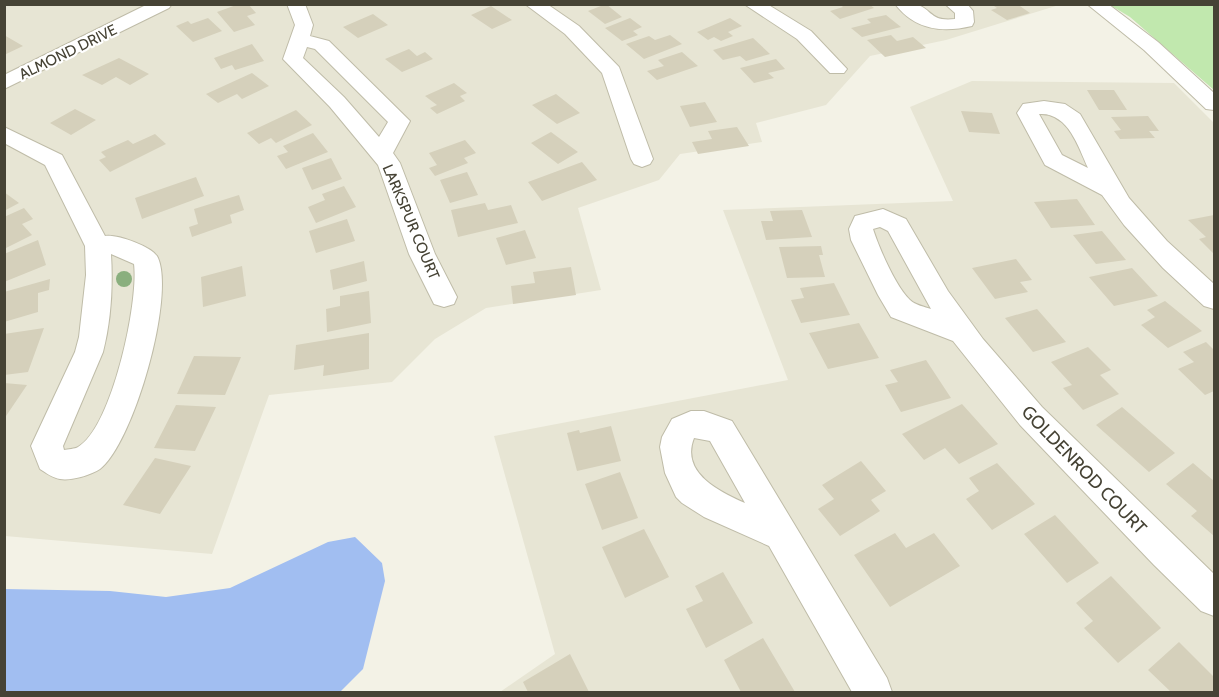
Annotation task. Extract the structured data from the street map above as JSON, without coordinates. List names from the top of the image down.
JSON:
{
  "streets": {
    "street": ["ALMOND DRIVE", "LARKSPUR COURT", "GOLDENROD COURT"]
  }
}
